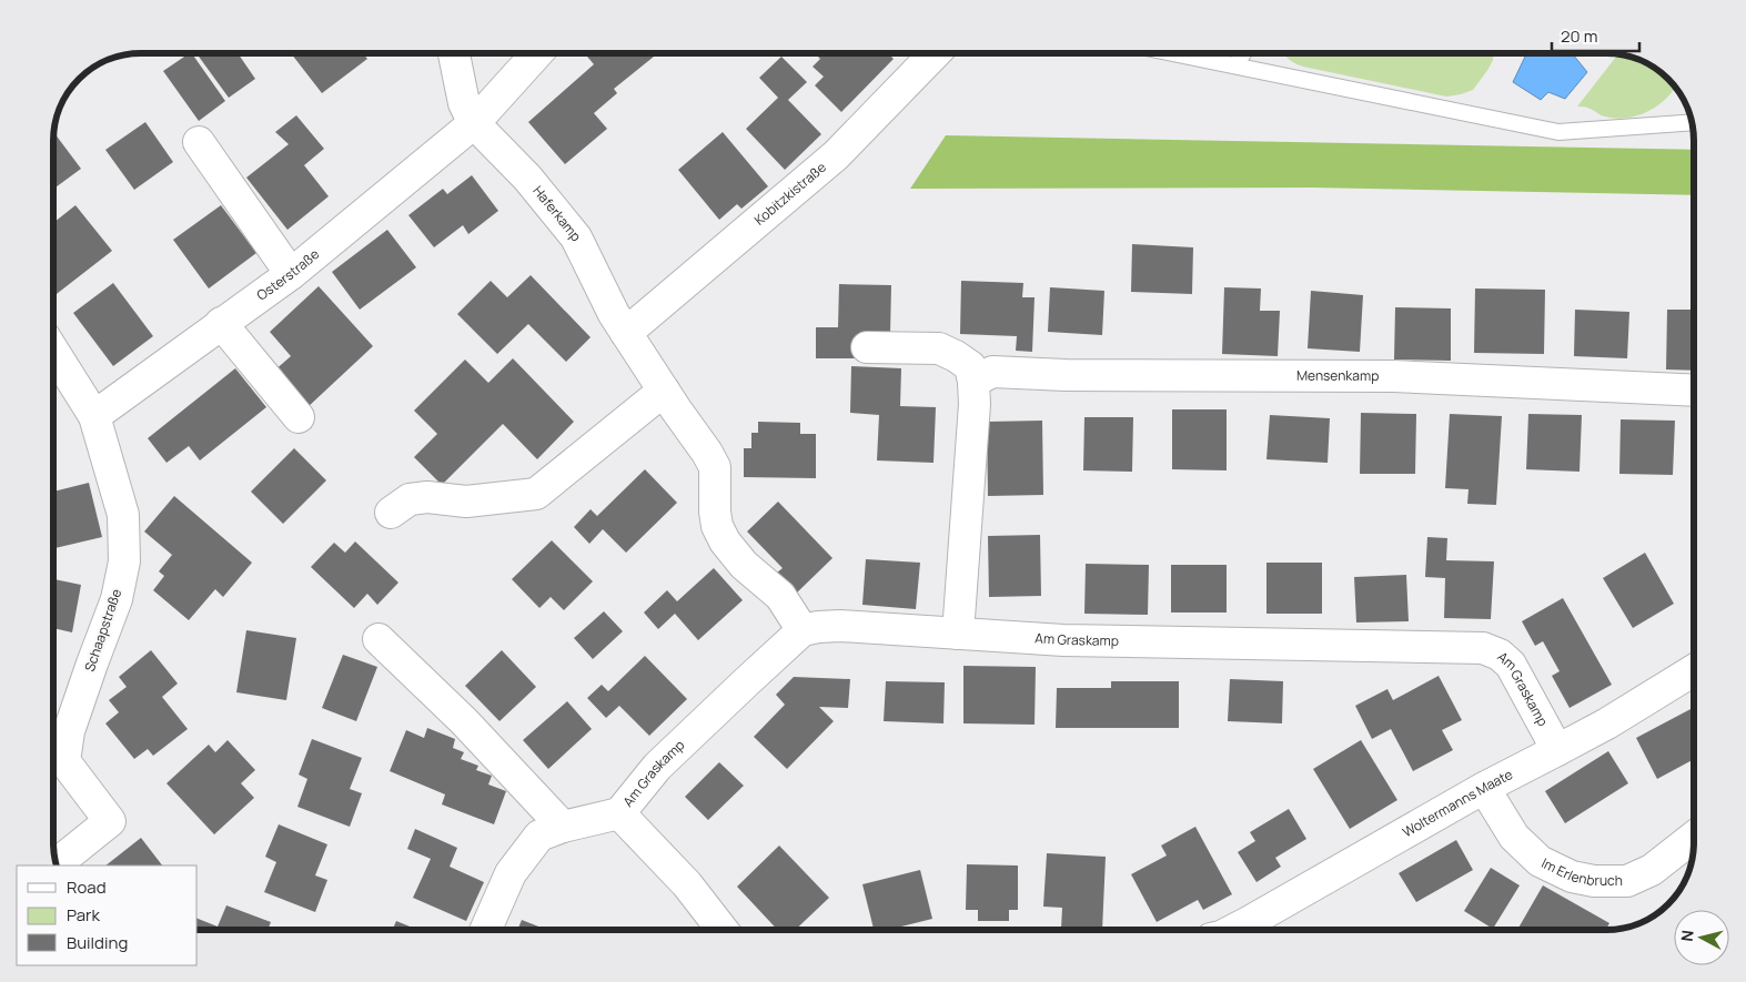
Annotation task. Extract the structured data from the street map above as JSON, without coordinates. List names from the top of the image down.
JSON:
{
  "streets": {
    "street": [
      "Kobitzkistraße",
      "Haferkamp",
      "Osterstraße",
      "Mensenkamp",
      "Schaapstraße",
      "Am Graskamp",
      "Woltermanns Maate",
      "Im Erlenbruch"
    ]
  },
  "crossings": [
    ["Kobitzkistraße", "Haferkamp"],
    ["Haferkamp", "Osterstraße"],
    ["Haferkamp", "Am Graskamp"],
    ["Osterstraße", "Schaapstraße"],
    ["Am Graskamp", "Woltermanns Maate"],
    ["Woltermanns Maate", "Im Erlenbruch"]
  ],
  "legend": ["Road", "Park", "Building"],
  "scale_bar": "20 m",
  "north": "left"
}
